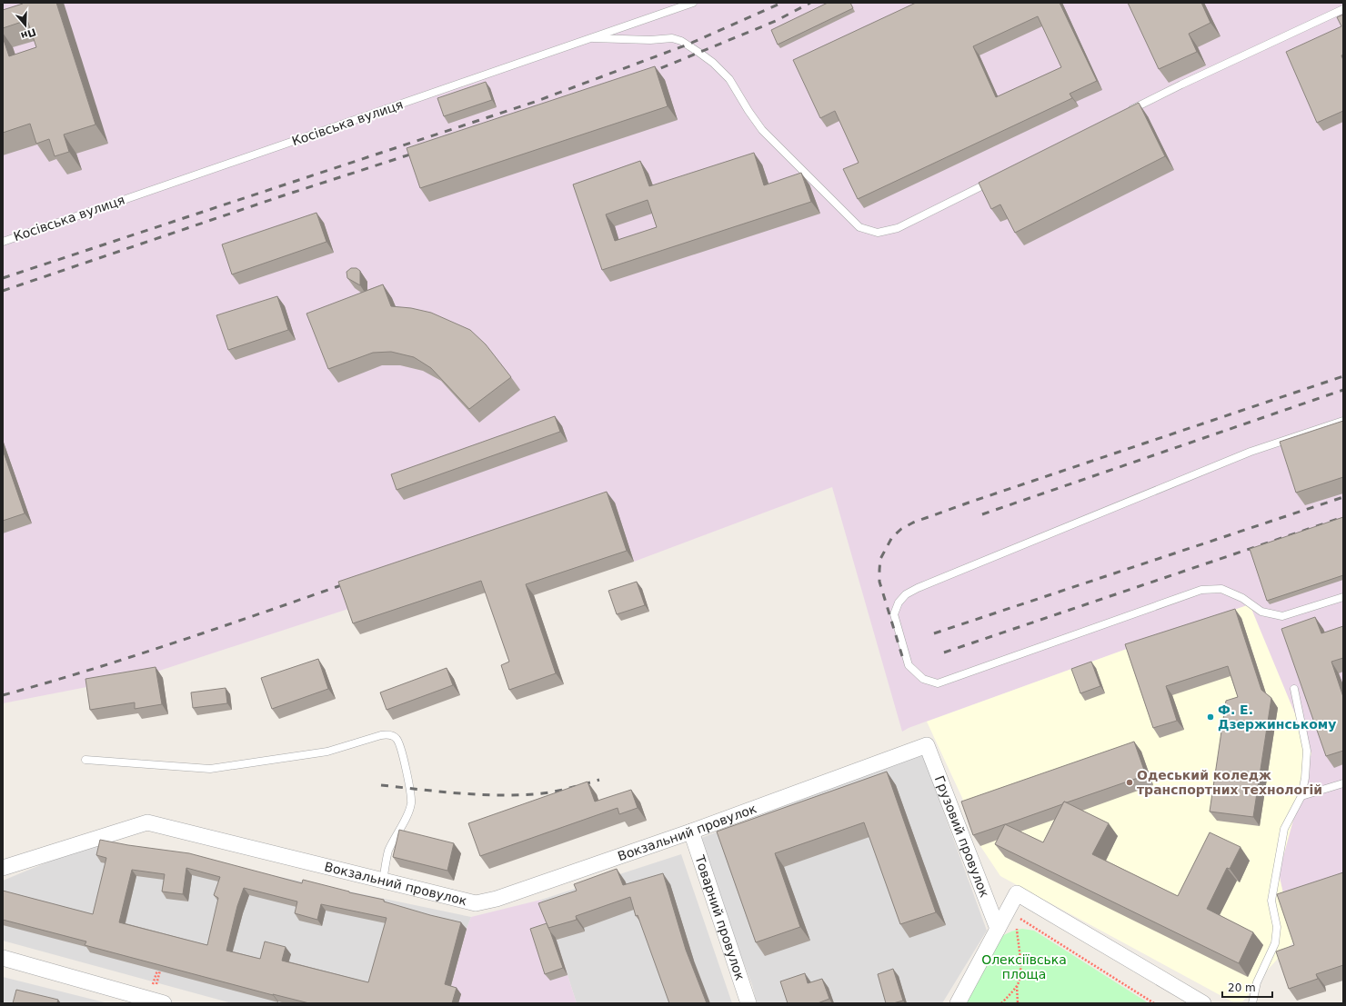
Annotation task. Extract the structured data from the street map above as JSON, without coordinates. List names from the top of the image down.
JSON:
{
  "streets": {
    "street": ["Вокзальний провулок", "Грузовий провулок", "Товарний провулок"],
    "lane": ["Косівська вулиця"]
  },
  "crossings": [
    ["Вокзальний провулок", "Грузовий провулок"],
    ["Вокзальний провулок", "Товарний провулок"]
  ],
  "parks": ["Олексіївська площа"],
  "places": ["Ф. Е. Дзержинському", "Одеський коледж транспортних технологій"],
  "scale_bar": "20 m",
  "north": "bottom"
}
